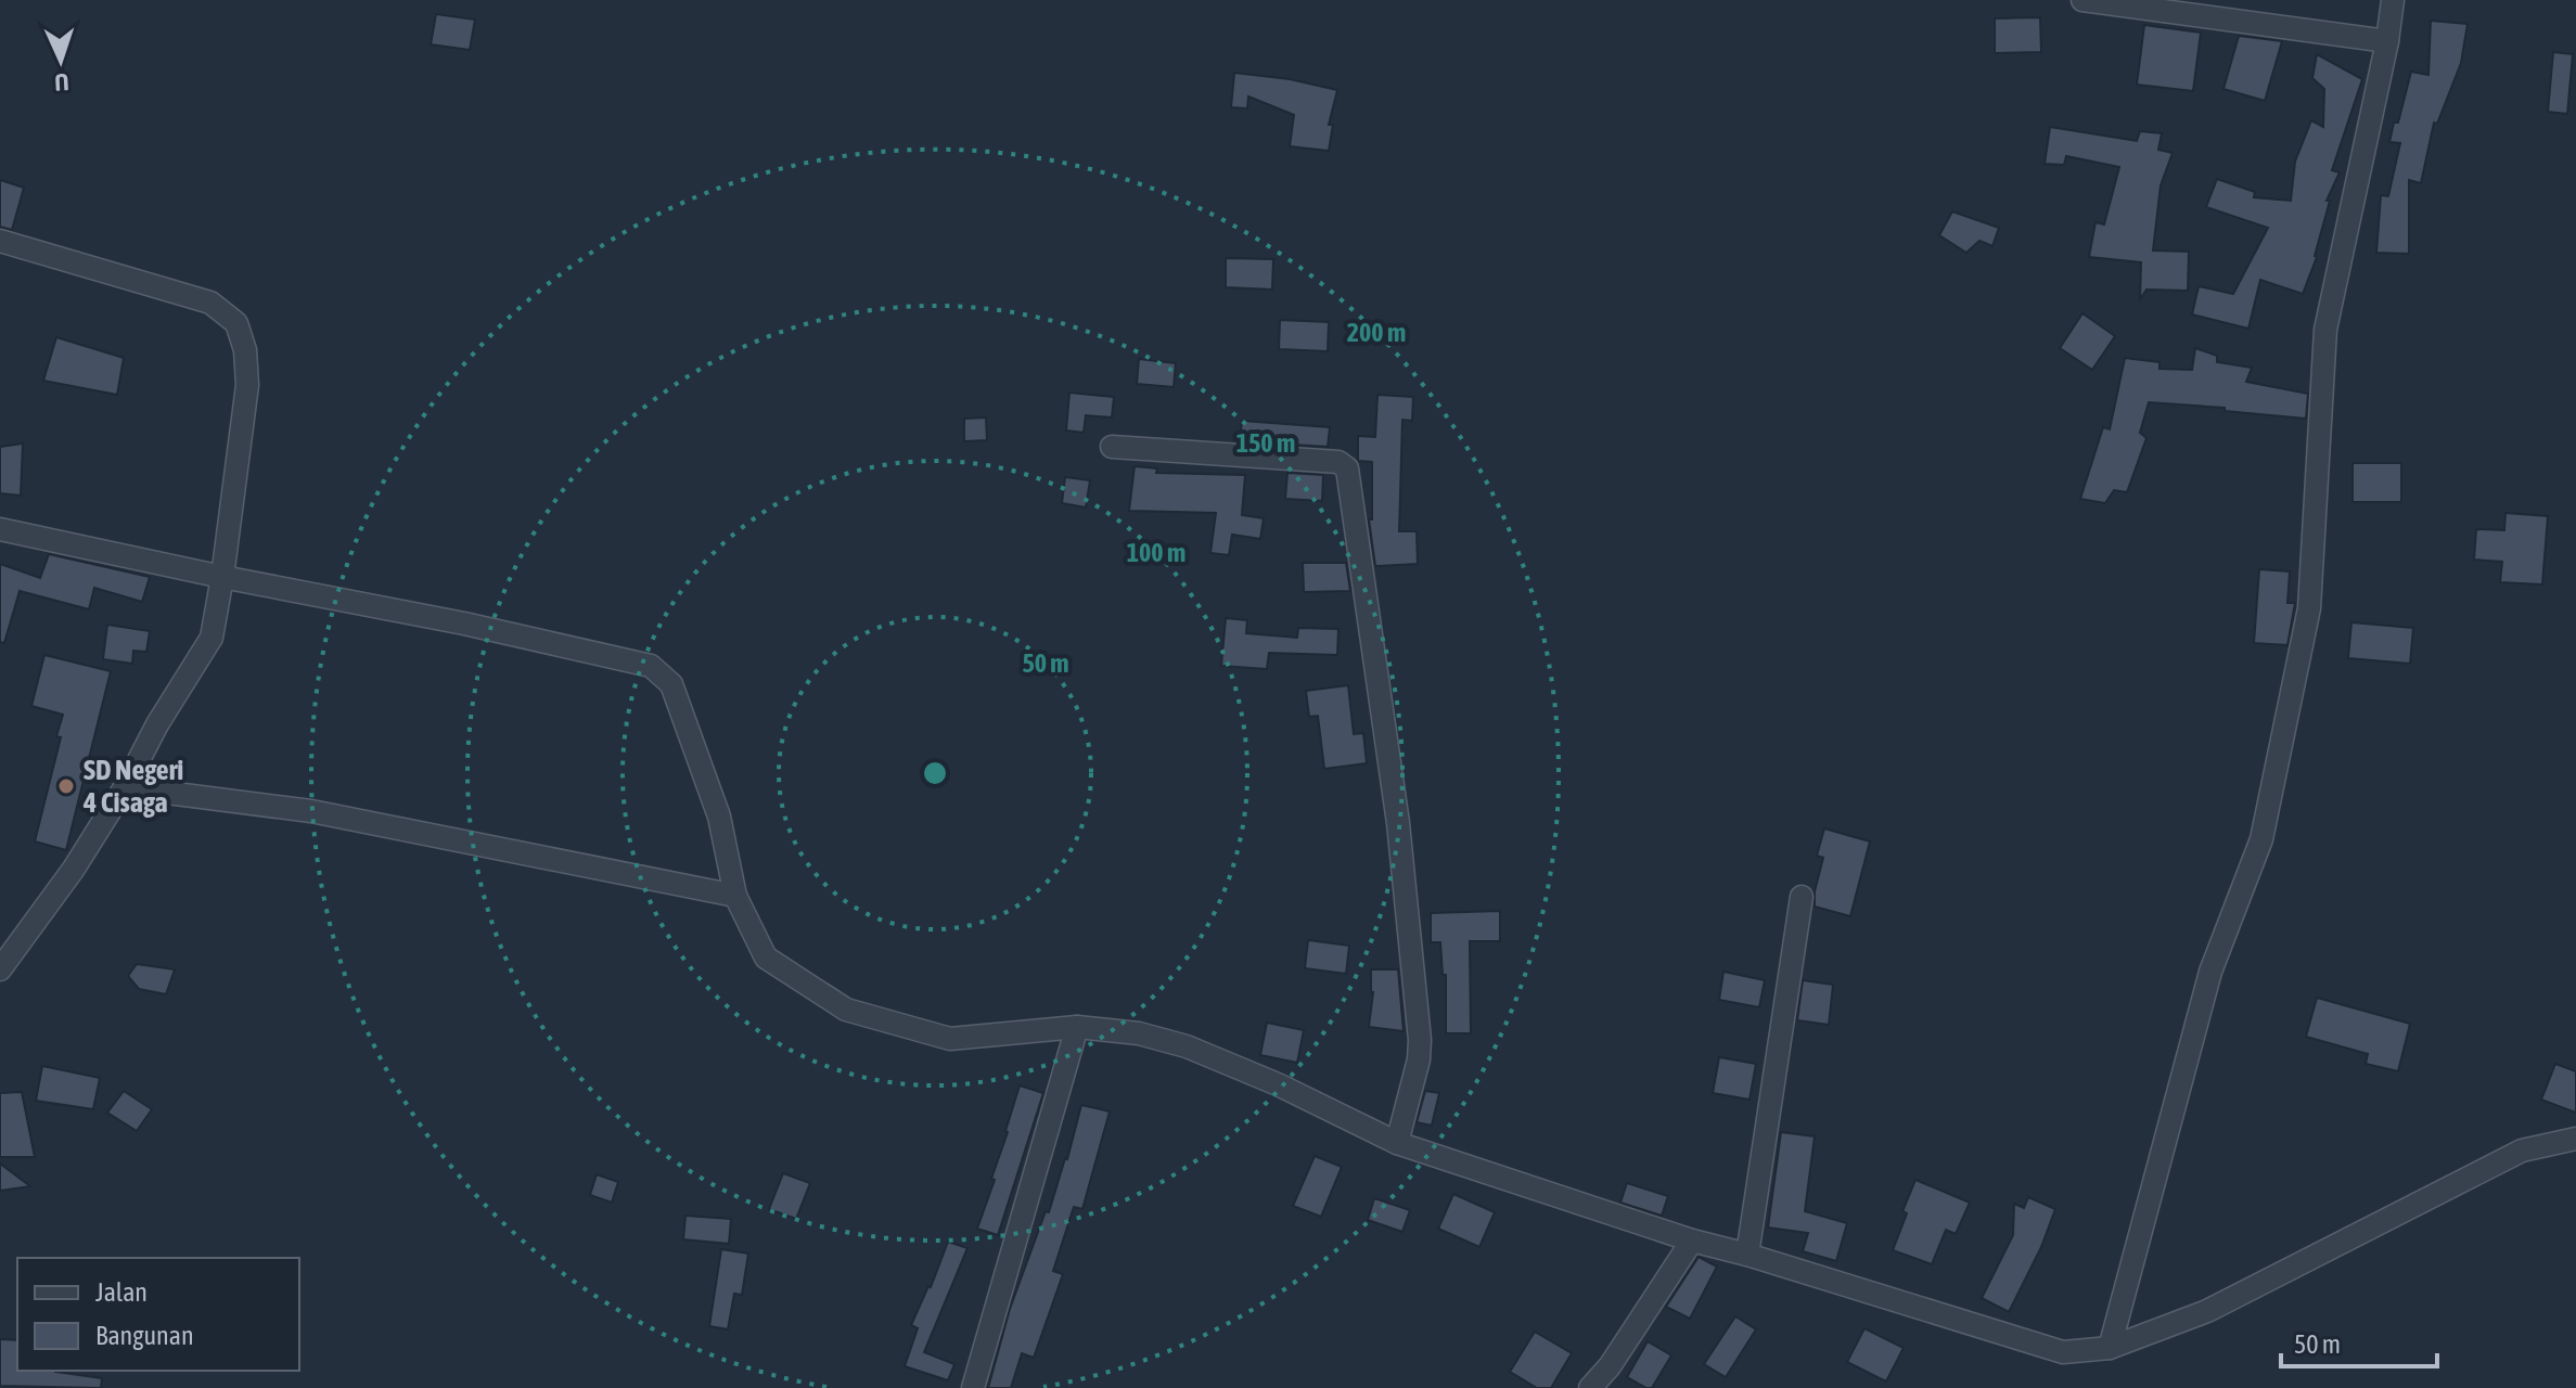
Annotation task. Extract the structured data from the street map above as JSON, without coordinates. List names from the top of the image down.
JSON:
{
  "places": ["SD Negeri 4 Cisaga"],
  "legend": ["Jalan", "Bangunan"],
  "scale_bar": "50 m",
  "north": "bottom",
  "rings": [
    "200 m",
    "150 m",
    "100 m",
    "50 m"
  ]
}
